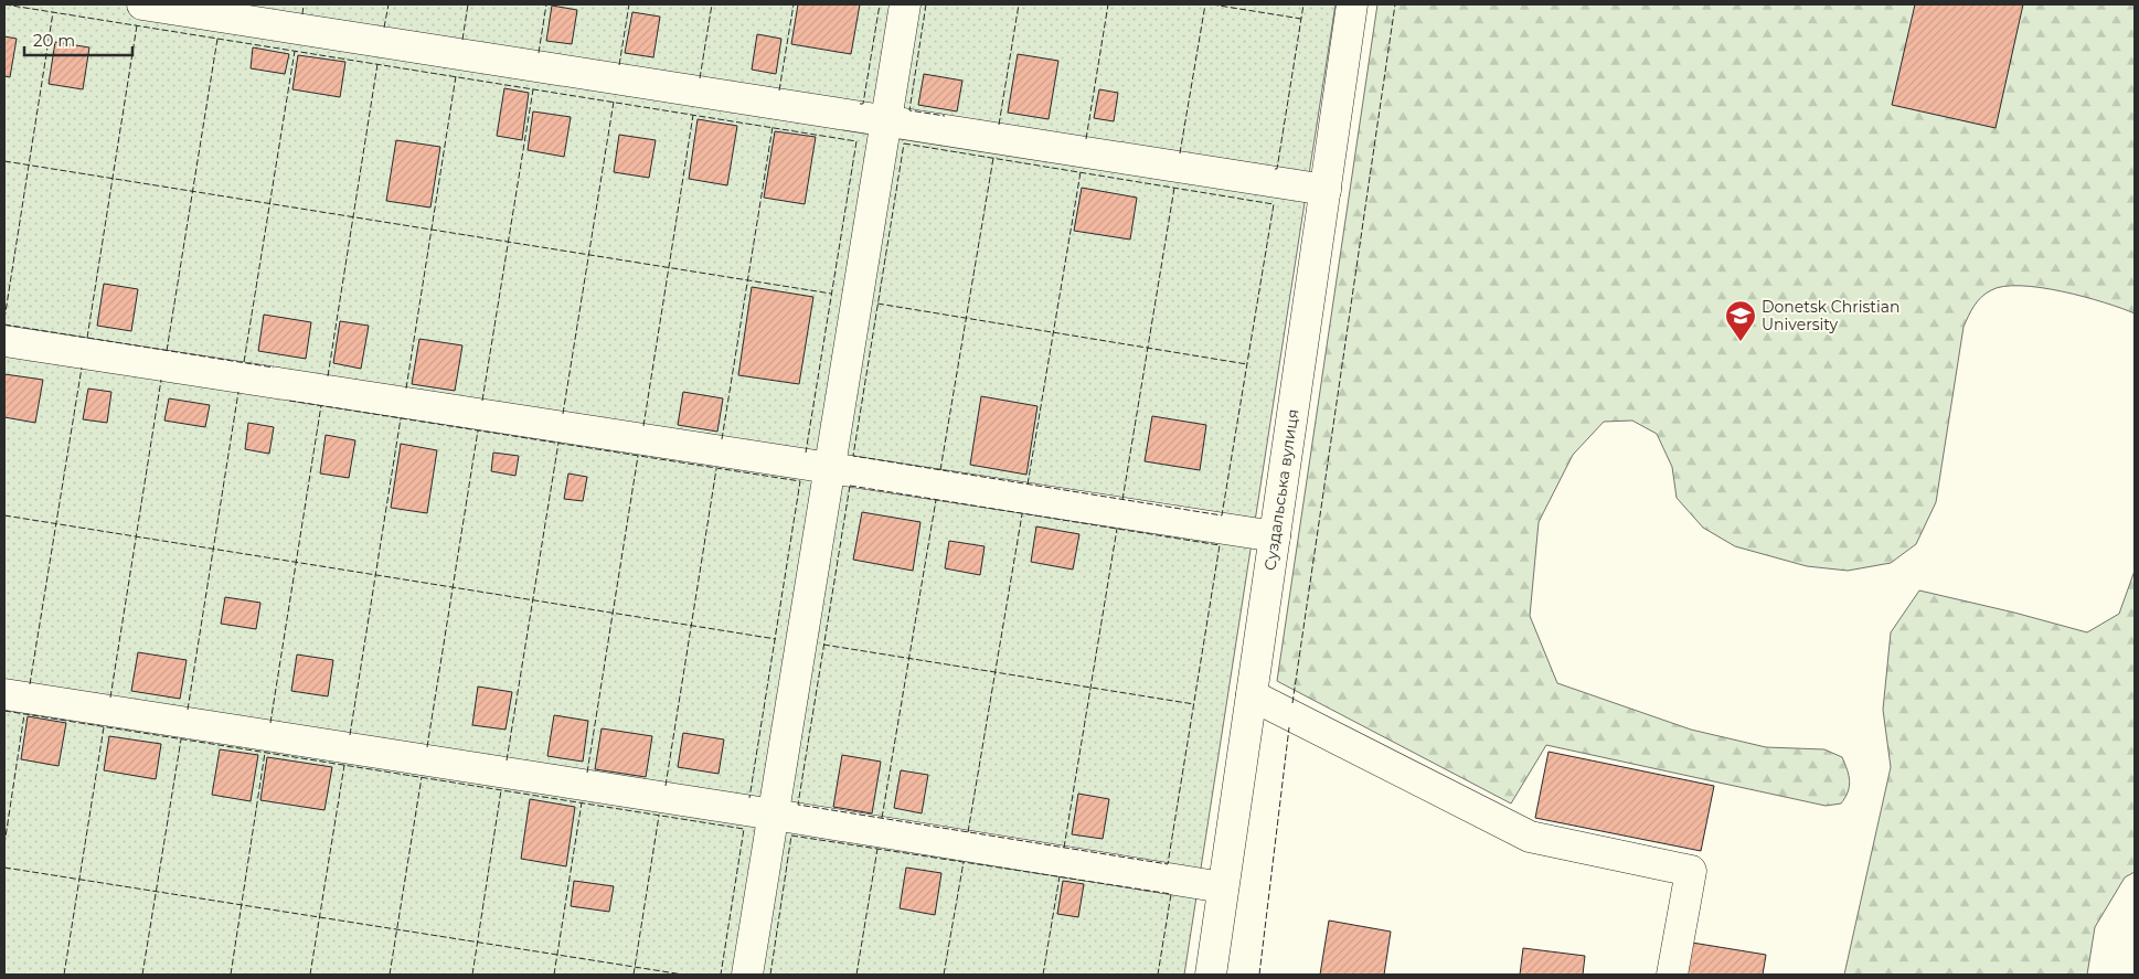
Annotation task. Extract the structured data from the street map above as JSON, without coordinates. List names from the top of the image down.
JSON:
{
  "streets": {
    "street": ["Суздальська вулиця"]
  },
  "places": {
    "school or university": ["Donetsk Christian University"]
  },
  "scale_bar": "20 m"
}
